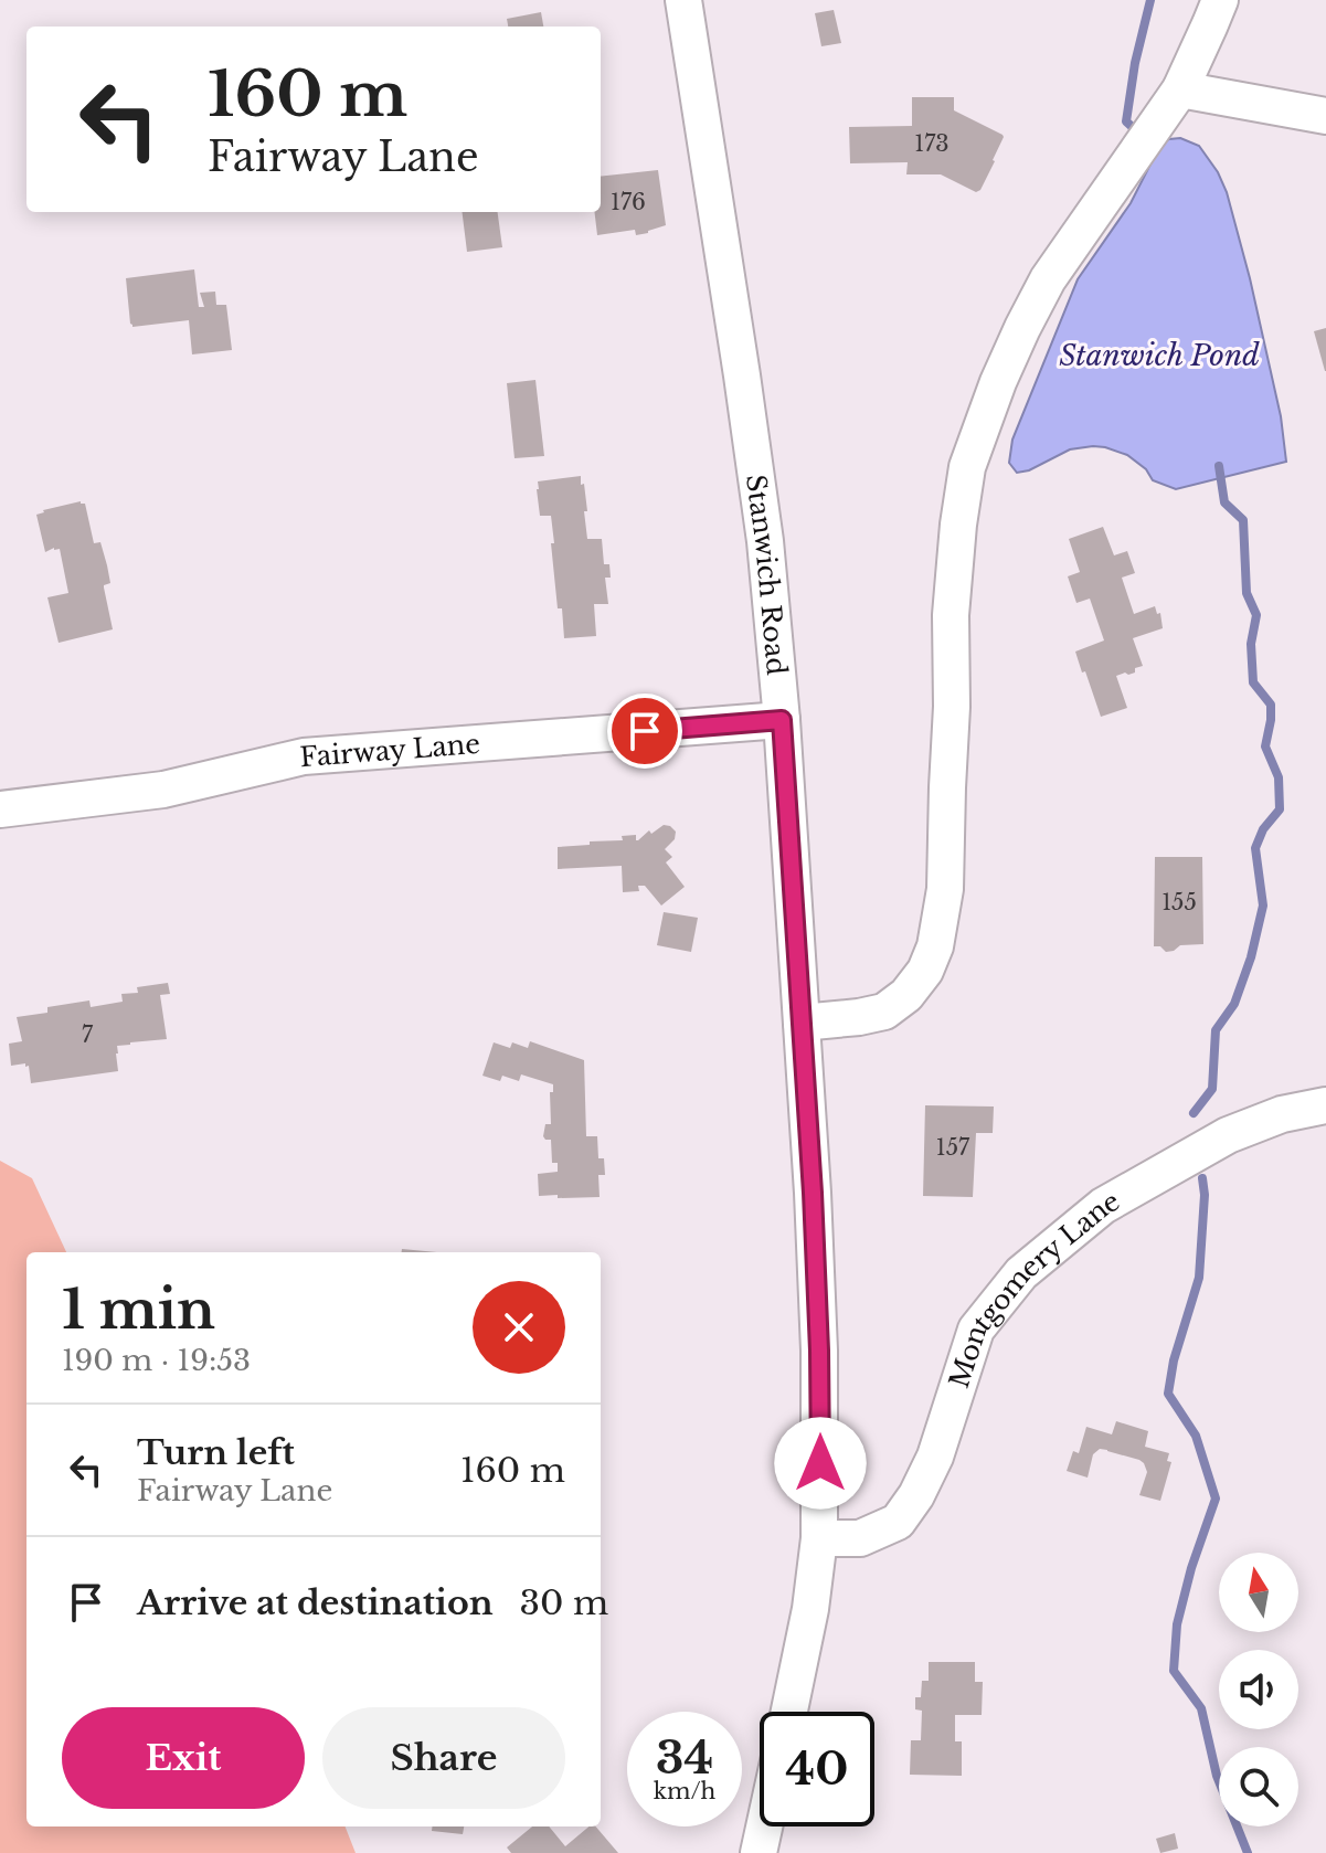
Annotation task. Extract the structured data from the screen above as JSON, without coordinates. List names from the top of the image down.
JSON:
{
  "streets": {
    "street": ["Stanwich Road", "Fairway Lane", "Montgomery Lane"]
  },
  "crossings": [
    ["Stanwich Road", "Fairway Lane"],
    ["Stanwich Road", "Montgomery Lane"]
  ],
  "water": ["Stanwich Pond"],
  "house_numbers": [
    "173",
    "176",
    "155",
    "7",
    "157"
  ],
  "north": "top",
  "page": {
    "turn": ["160 m", "Fairway Lane"],
    "heading": ["1 min", "190 m · 19:53"],
    "list": [
      {
        "name": "Turn left",
        "note": "Fairway Lane",
        "value": "160 m"
      },
      {
        "name": "Arrive at destination",
        "value": "30 m"
      }
    ],
    "buttons": ["Exit", "Share"],
    "speed": "34 km/h",
    "limit": "40"
  }
}
